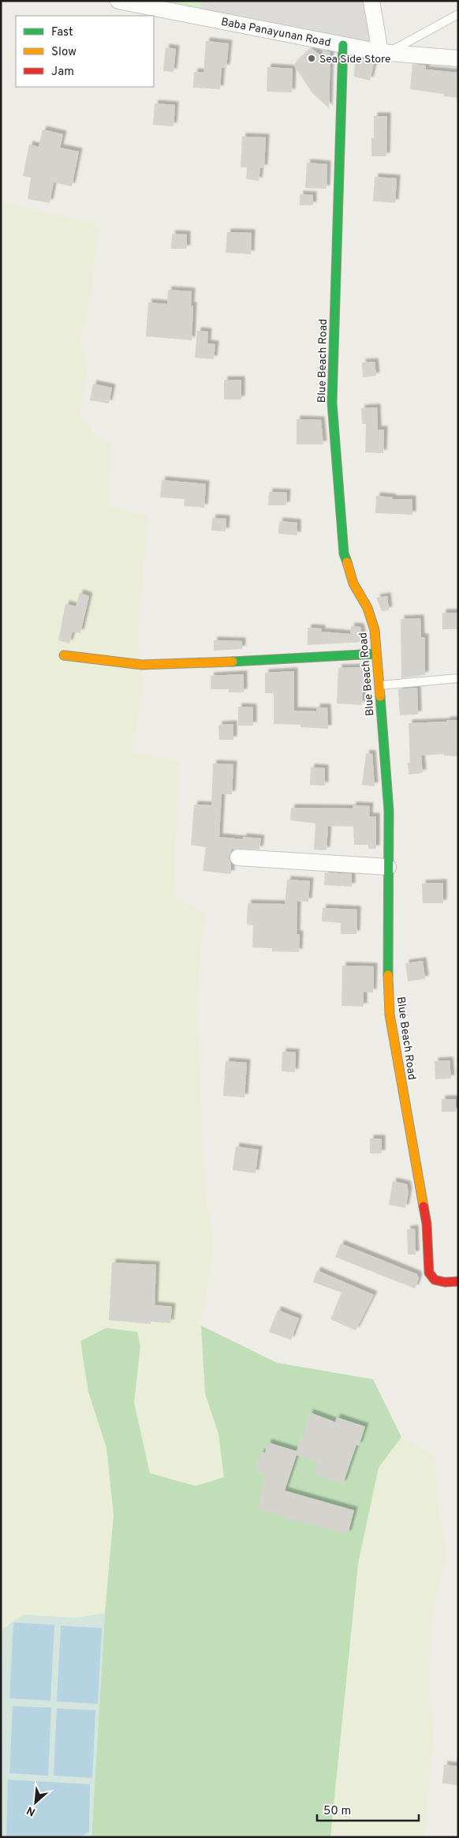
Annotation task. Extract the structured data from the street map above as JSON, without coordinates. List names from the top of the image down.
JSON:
{
  "streets": {
    "street": ["Baba Panayunan Road", "Blue Beach Road"]
  },
  "crossings": [
    ["Baba Panayunan Road", "Blue Beach Road"]
  ],
  "places": ["Sea Side Store"],
  "legend": ["Fast", "Slow", "Jam"],
  "scale_bar": "50 m",
  "north": "bottom left"
}
